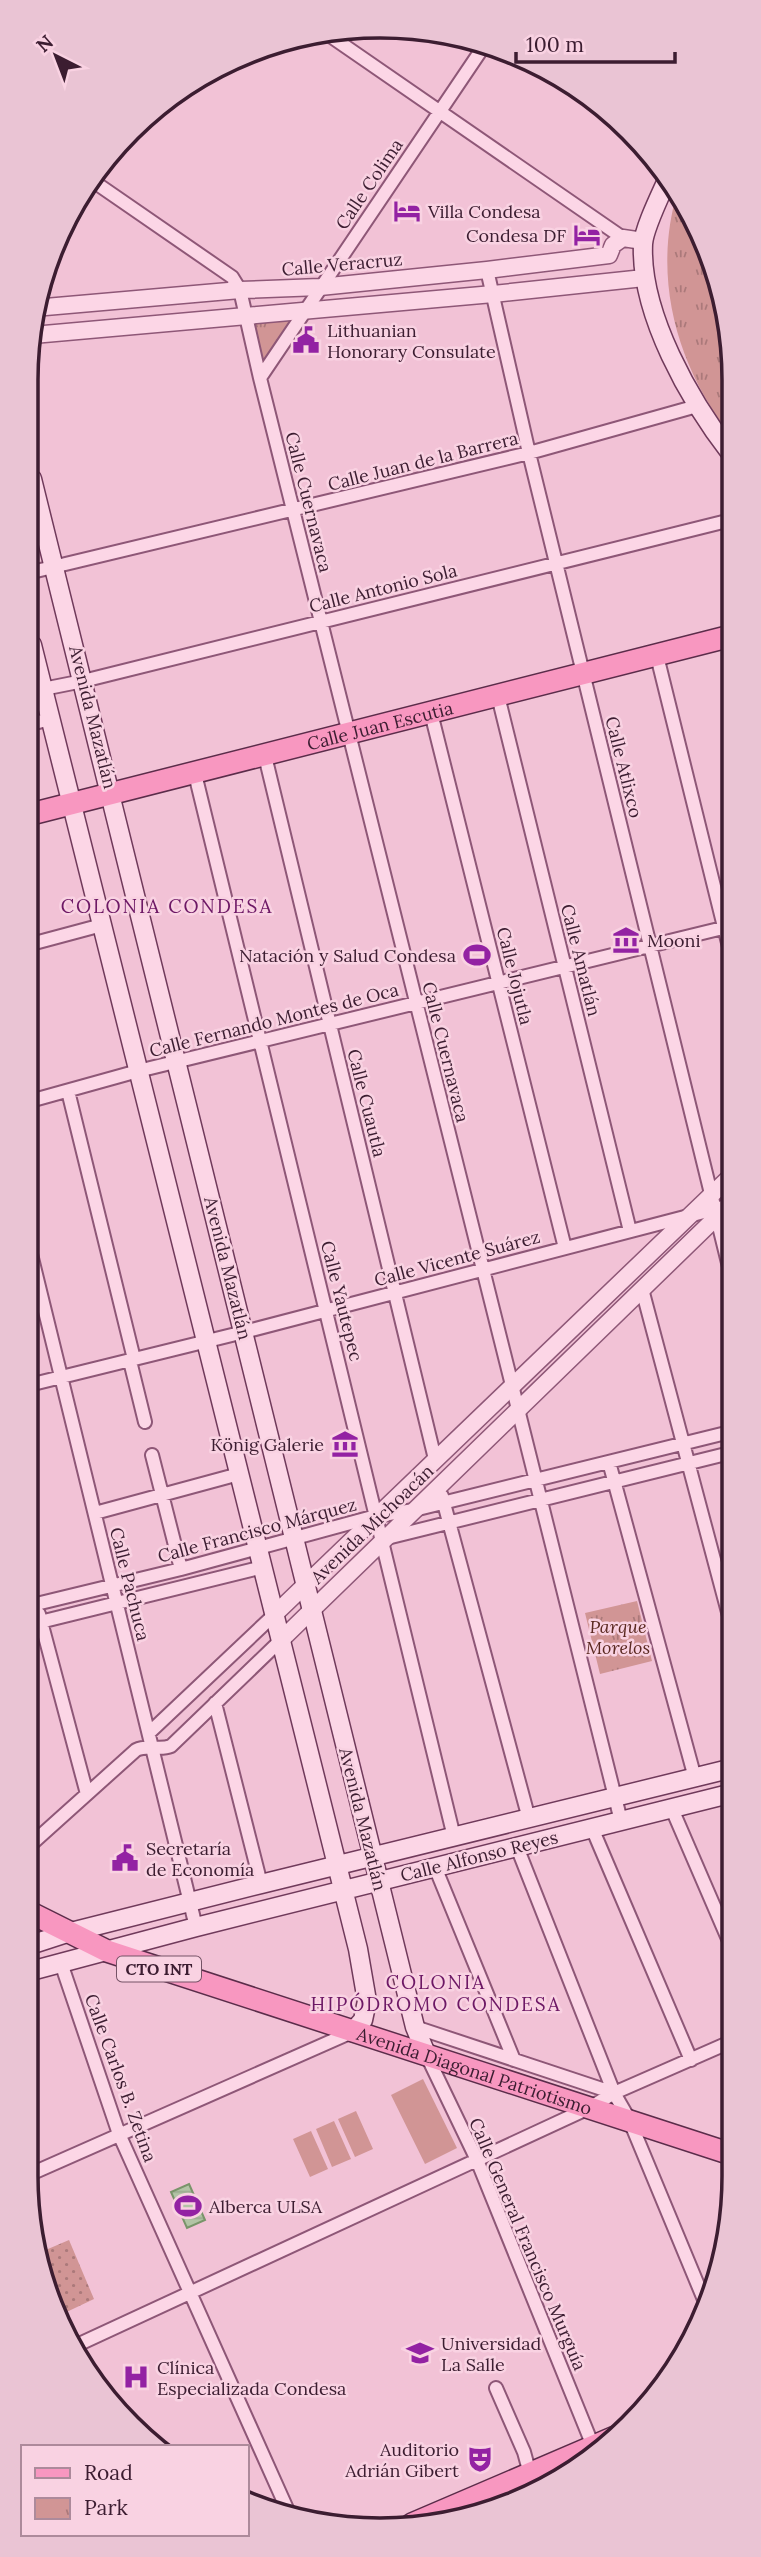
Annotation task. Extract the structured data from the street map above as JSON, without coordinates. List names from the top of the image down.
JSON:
{
  "streets": {
    "main road": [
      "Avenida Mazatlán",
      "Calle Juan Escutia",
      "Calle Alfonso Reyes",
      "CTO INT",
      "Avenida Diagonal Patriotismo"
    ],
    "street": [
      "Calle Colima",
      "Calle Veracruz",
      "Calle Juan de la Barrera",
      "Calle Cuernavaca",
      "Calle Antonio Sola",
      "Calle Atlixco",
      "Calle Amatlán",
      "Calle Jojutla",
      "Calle Fernando Montes de Oca",
      "Calle Cuautla",
      "Calle Vicente Suárez",
      "Calle Yautepec",
      "Avenida Michoacán",
      "Calle Francisco Márquez",
      "Calle Pachuca",
      "Calle Carlos B. Zetina",
      "Calle General Francisco Murguía"
    ]
  },
  "crossings": [
    ["Calle Colima", "Calle Veracruz"],
    ["Calle Colima", "Calle Cuernavaca"],
    ["Calle Veracruz", "Calle Cuernavaca"],
    ["Calle Veracruz", "Calle Atlixco"],
    ["Calle Juan de la Barrera", "Calle Cuernavaca"],
    ["Calle Juan de la Barrera", "Avenida Mazatlán"],
    ["Calle Juan de la Barrera", "Calle Atlixco"],
    ["Calle Cuernavaca", "Calle Antonio Sola"],
    ["Calle Cuernavaca", "Calle Juan Escutia"],
    ["Calle Cuernavaca", "Calle Fernando Montes de Oca"],
    ["Calle Cuernavaca", "Calle Vicente Suárez"],
    ["Calle Cuernavaca", "Avenida Michoacán"],
    ["Calle Cuernavaca", "Calle Francisco Márquez"],
    ["Calle Cuernavaca", "Calle Alfonso Reyes"],
    ["Calle Antonio Sola", "Avenida Mazatlán"],
    ["Calle Antonio Sola", "Calle Atlixco"],
    ["Avenida Mazatlán", "Calle Juan Escutia"],
    ["Avenida Mazatlán", "Calle Fernando Montes de Oca"],
    ["Avenida Mazatlán", "Calle Vicente Suárez"],
    ["Avenida Mazatlán", "Avenida Michoacán"],
    ["Avenida Mazatlán", "Calle Francisco Márquez"],
    ["Avenida Mazatlán", "Calle Alfonso Reyes"],
    ["Avenida Mazatlán", "Avenida Diagonal Patriotismo"],
    ["Avenida Mazatlán", "Calle General Francisco Murguía"],
    ["Calle Juan Escutia", "Calle Atlixco"],
    ["Calle Juan Escutia", "Calle Amatlán"],
    ["Calle Juan Escutia", "Calle Jojutla"],
    ["Calle Juan Escutia", "Calle Cuautla"],
    ["Calle Juan Escutia", "Calle Yautepec"],
    ["Calle Atlixco", "Calle Fernando Montes de Oca"],
    ["Calle Atlixco", "Avenida Michoacán"],
    ["Calle Amatlán", "Calle Fernando Montes de Oca"],
    ["Calle Amatlán", "Calle Vicente Suárez"],
    ["Calle Jojutla", "Calle Fernando Montes de Oca"],
    ["Calle Jojutla", "Calle Vicente Suárez"],
    ["Calle Fernando Montes de Oca", "Calle Cuautla"],
    ["Calle Fernando Montes de Oca", "Calle Yautepec"],
    ["Calle Cuautla", "Calle Vicente Suárez"],
    ["Calle Cuautla", "Avenida Michoacán"],
    ["Calle Vicente Suárez", "Calle Yautepec"],
    ["Calle Vicente Suárez", "Avenida Michoacán"],
    ["Calle Vicente Suárez", "Calle Pachuca"],
    ["Calle Yautepec", "Avenida Michoacán"],
    ["Calle Yautepec", "Calle Francisco Márquez"],
    ["Calle Yautepec", "Calle Alfonso Reyes"],
    ["Avenida Michoacán", "Calle Francisco Márquez"],
    ["Avenida Michoacán", "Calle Pachuca"],
    ["Calle Francisco Márquez", "Calle Pachuca"],
    ["Calle Pachuca", "Calle Alfonso Reyes"],
    ["Calle Alfonso Reyes", "Avenida Diagonal Patriotismo"],
    ["Calle Alfonso Reyes", "Calle Carlos B. Zetina"],
    ["Avenida Diagonal Patriotismo", "Calle General Francisco Murguía"]
  ],
  "districts": ["COLONIA CONDESA", "COLONIA HIPÓDROMO CONDESA"],
  "parks": ["Parque Morelos"],
  "places": {
    "hotel": ["Villa Condesa", "Condesa DF"],
    "public building": ["Lithuanian Honorary Consulate", "Secretaría de Economía"],
    "museum": ["Mooni", "König Galerie"],
    "sports": ["Natación y Salud Condesa", "Alberca ULSA"],
    "school or university": ["Universidad La Salle"],
    "hospital": ["Clínica Especializada Condesa"],
    "theatre": ["Auditorio Adrián Gibert"]
  },
  "legend": ["Road", "Park"],
  "scale_bar": "100 m",
  "north": "top left"
}
